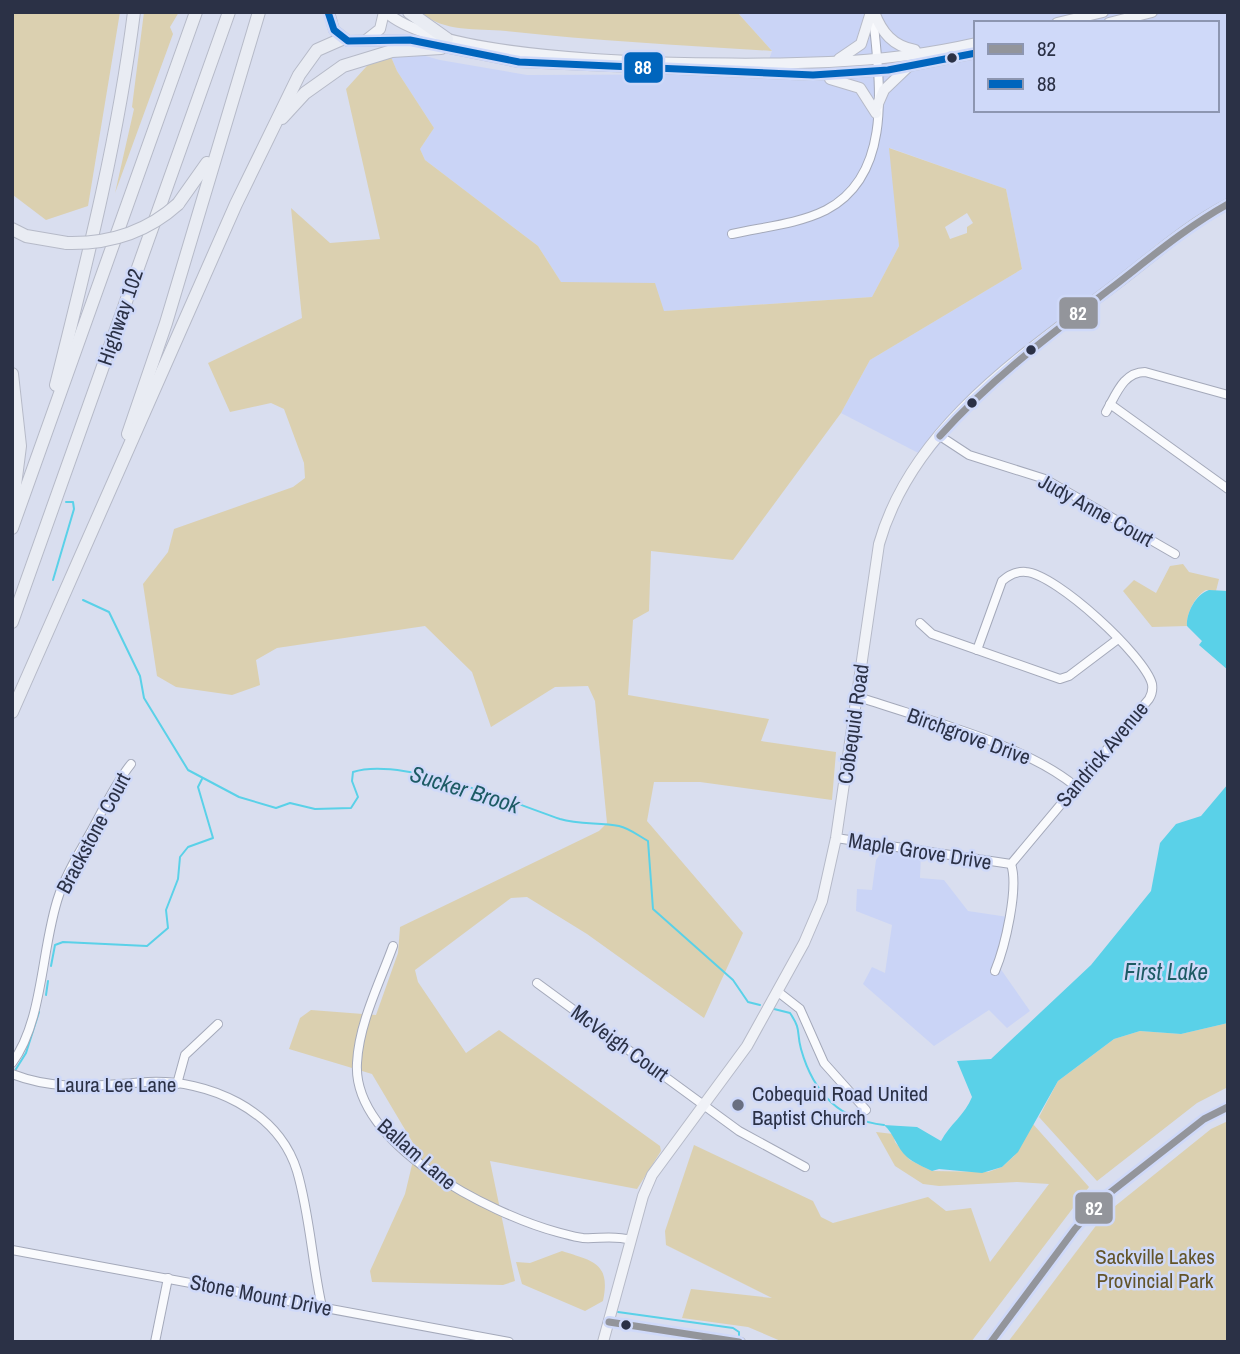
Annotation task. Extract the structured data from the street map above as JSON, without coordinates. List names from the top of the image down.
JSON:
{
  "streets": {
    "highway": ["Highway 102"],
    "main road": ["Cobequid Road"],
    "street": [
      "Judy Anne Court",
      "Birchgrove Drive",
      "Sandrick Avenue",
      "Brackstone Court",
      "Maple Grove Drive",
      "McVeigh Court",
      "Laura Lee Lane",
      "Ballam Lane",
      "Stone Mount Drive"
    ]
  },
  "crossings": [
    ["Judy Anne Court", "Cobequid Road"],
    ["Cobequid Road", "Birchgrove Drive"],
    ["Cobequid Road", "Maple Grove Drive"],
    ["Cobequid Road", "McVeigh Court"],
    ["Cobequid Road", "Ballam Lane"],
    ["Birchgrove Drive", "Sandrick Avenue"],
    ["Sandrick Avenue", "Maple Grove Drive"],
    ["Laura Lee Lane", "Stone Mount Drive"]
  ],
  "water": ["Sucker Brook", "First Lake"],
  "parks": ["Sackville Lakes Provincial Park"],
  "places": ["Cobequid Road United Baptist Church"],
  "lines": ["transit line 88", "transit line 82"],
  "legend": ["82", "88"]
}
